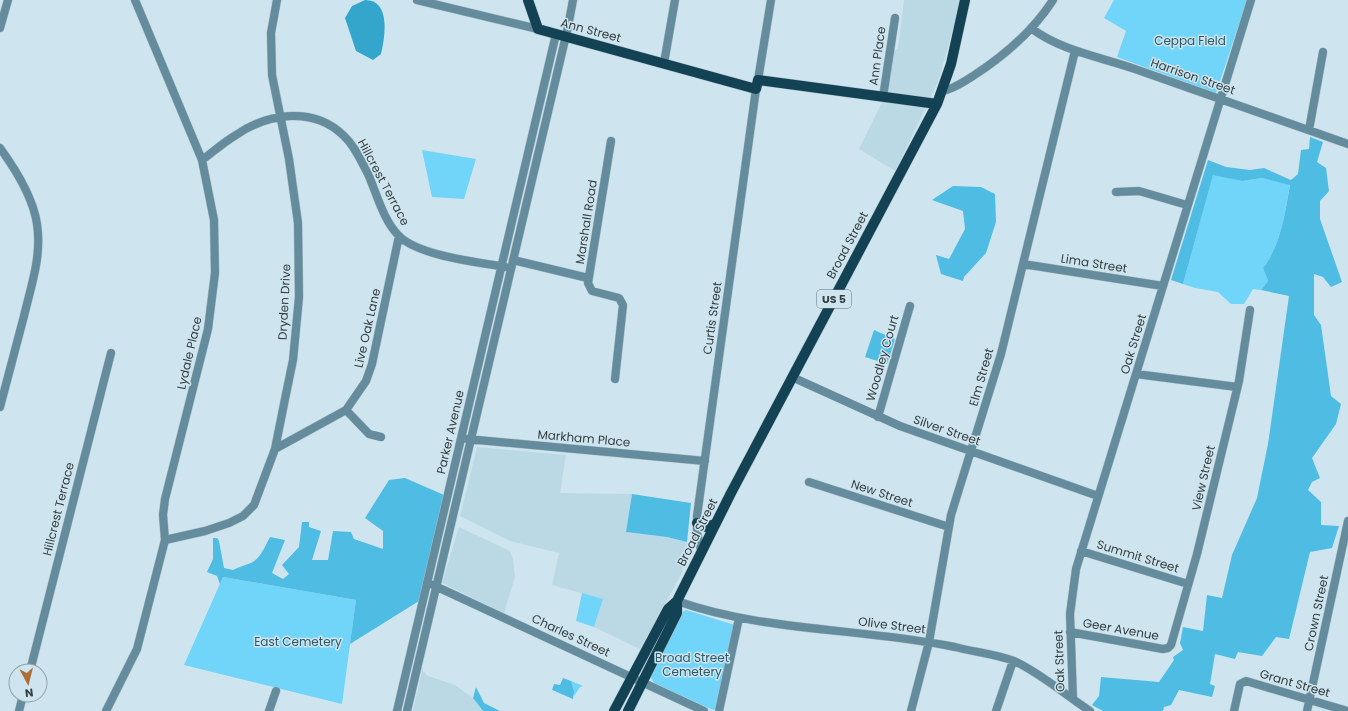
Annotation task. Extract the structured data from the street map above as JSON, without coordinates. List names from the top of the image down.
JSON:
{
  "streets": {
    "main road": ["Ann Street", "Broad Street", "US 5"],
    "street": [
      "Ann Place",
      "Harrison Street",
      "Hillcrest Terrace",
      "Marshall Road",
      "Lima Street",
      "Dryden Drive",
      "Curtis Street",
      "Live Oak Lane",
      "Oak Street",
      "Lydale Place",
      "Woodley Court",
      "Elm Street",
      "Silver Street",
      "Parker Avenue",
      "Markham Place",
      "View Street",
      "New Street",
      "Summit Street",
      "Crown Street",
      "Olive Street",
      "Geer Avenue",
      "Charles Street",
      "Grant Street"
    ]
  },
  "crossings": [
    ["Ann Street", "Ann Place"],
    ["Ann Street", "Broad Street"],
    ["Ann Street", "Curtis Street"],
    ["Ann Street", "Parker Avenue"],
    ["Harrison Street", "Oak Street"],
    ["Harrison Street", "Elm Street"],
    ["Hillcrest Terrace", "Marshall Road"],
    ["Hillcrest Terrace", "Dryden Drive"],
    ["Hillcrest Terrace", "Live Oak Lane"],
    ["Hillcrest Terrace", "Lydale Place"],
    ["Hillcrest Terrace", "Parker Avenue"],
    ["Marshall Road", "Parker Avenue"],
    ["Broad Street", "Curtis Street"],
    ["Broad Street", "Silver Street"],
    ["Broad Street", "Olive Street"],
    ["Broad Street", "Charles Street"],
    ["Lima Street", "Oak Street"],
    ["Lima Street", "Elm Street"],
    ["Dryden Drive", "Live Oak Lane"],
    ["Dryden Drive", "Lydale Place"],
    ["Curtis Street", "Markham Place"],
    ["Oak Street", "Silver Street"],
    ["Oak Street", "Summit Street"],
    ["Oak Street", "Olive Street"],
    ["Oak Street", "Geer Avenue"],
    ["Woodley Court", "Silver Street"],
    ["Elm Street", "Silver Street"],
    ["Elm Street", "New Street"],
    ["Elm Street", "Olive Street"],
    ["Parker Avenue", "Markham Place"],
    ["Parker Avenue", "Charles Street"],
    ["View Street", "Summit Street"],
    ["View Street", "Geer Avenue"],
    ["Crown Street", "Grant Street"]
  ],
  "parks": ["Ceppa Field", "East Cemetery", "Broad Street Cemetery"],
  "north": "bottom"
}
